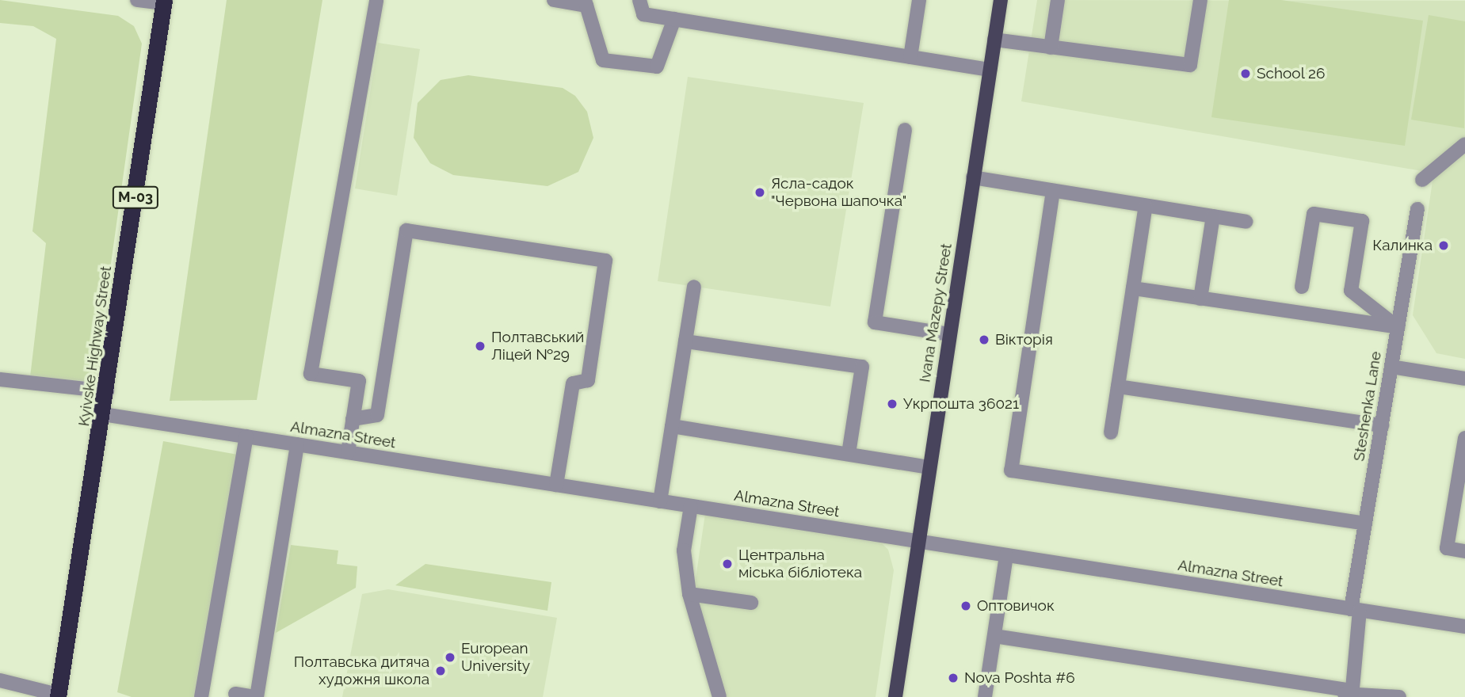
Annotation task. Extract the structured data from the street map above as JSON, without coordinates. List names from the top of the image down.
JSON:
{
  "streets": {
    "highway": ["М-03", "Kyivske Highway Street"],
    "main road": ["Ivana Mazepy Street"],
    "street": ["Steshenka Lane", "Almazna Street"]
  },
  "crossings": [
    ["Ivana Mazepy Street", "Almazna Street"],
    ["Kyivske Highway Street", "Almazna Street"],
    ["Steshenka Lane", "Almazna Street"]
  ],
  "places": [
    "School 26",
    "Ясла-садок \"Червона шапочка\"",
    "Калинка",
    "Вікторія",
    "Полтавський Ліцей №29",
    "Укрпошта 36021",
    "Центральна міська бібліотека",
    "Оптовичок",
    "European University",
    "Полтавська дитяча художня школа",
    "Nova Poshta #6"
  ]
}
